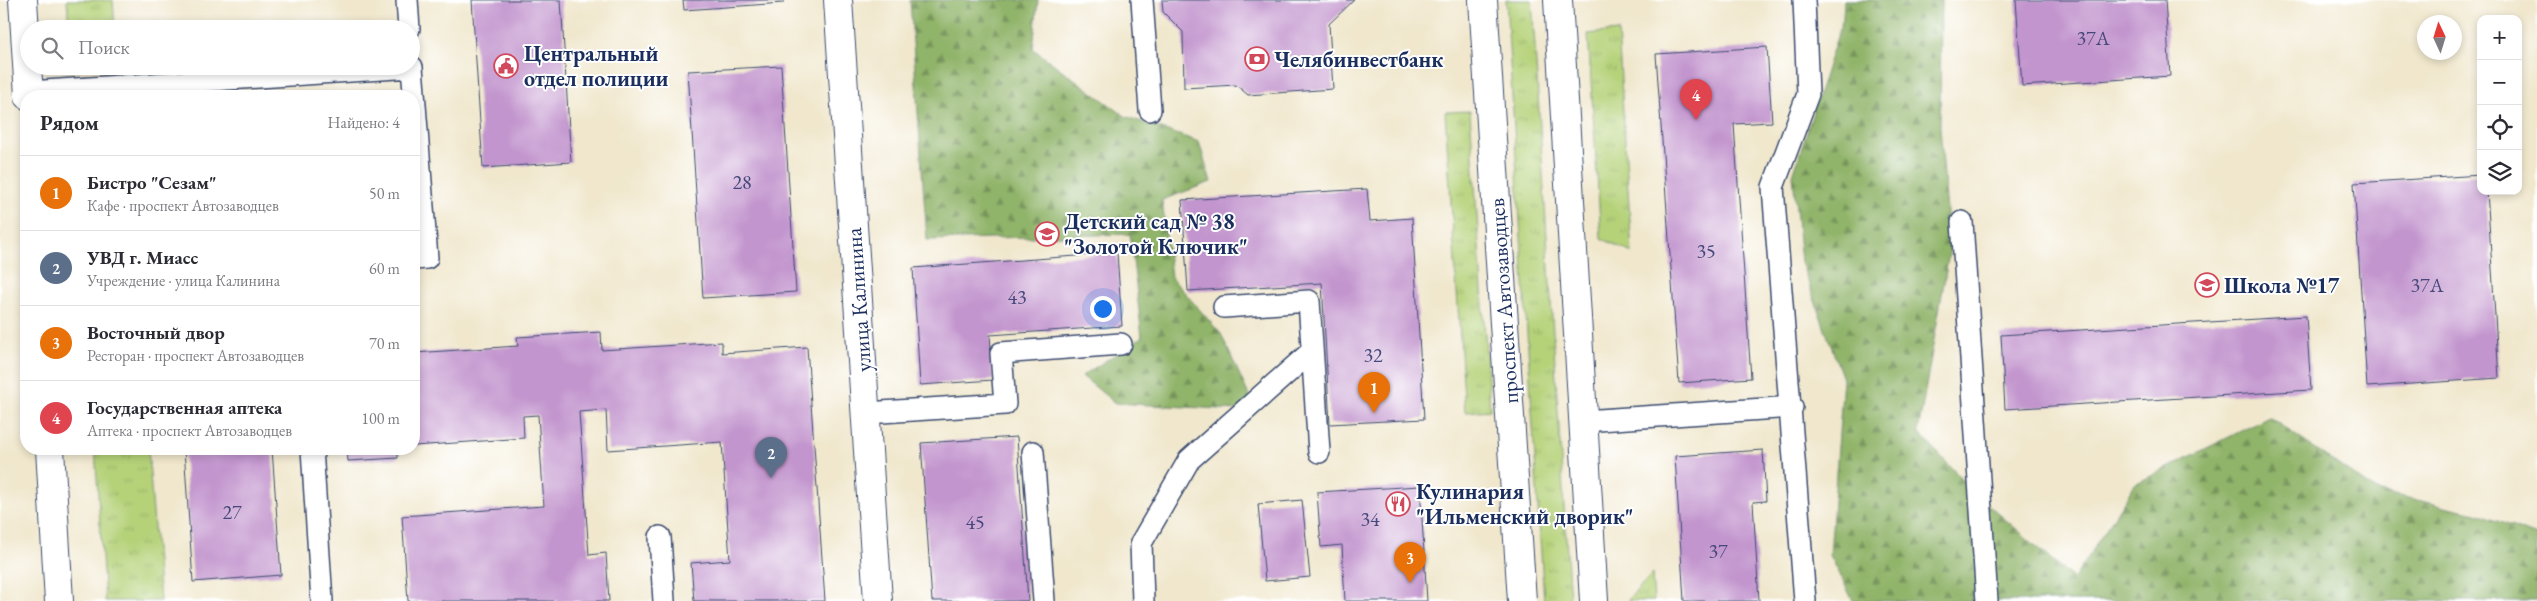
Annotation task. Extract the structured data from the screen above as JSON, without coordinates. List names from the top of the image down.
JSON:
{
  "streets": {
    "main road": ["улица Калинина", "проспект Автозаводцев"]
  },
  "places": {
    "bank": ["Челябинвестбанк"],
    "public building": ["Центральный отдел полиции"],
    "school or university": ["Детский сад № 38 \"Золотой Ключик\"", "Школа №17"],
    "restaurant": ["Кулинария \"Ильменский дворик\""]
  },
  "house_numbers": [
    "37А",
    "28",
    "35",
    "37А",
    "43",
    "32",
    "27",
    "34",
    "45",
    "37"
  ],
  "north": "top",
  "page": {
    "map_buttons": ["+", "−"],
    "search": "Поиск",
    "pins": [
      "4",
      "1",
      "2",
      "3"
    ],
    "heading": ["Рядом", "Найдено: 4"],
    "list": [
      {
        "mark": "1",
        "name": "Бистро \"Сезам\"",
        "note": "Кафе · проспект Автозаводцев",
        "value": "50 m"
      },
      {
        "mark": "2",
        "name": "УВД г. Миасс",
        "note": "Учреждение · улица Калинина",
        "value": "60 m"
      },
      {
        "mark": "3",
        "name": "Восточный двор",
        "note": "Ресторан · проспект Автозаводцев",
        "value": "70 m"
      },
      {
        "mark": "4",
        "name": "Государственная аптека",
        "note": "Аптека · проспект Автозаводцев",
        "value": "100 m"
      }
    ]
  }
}
